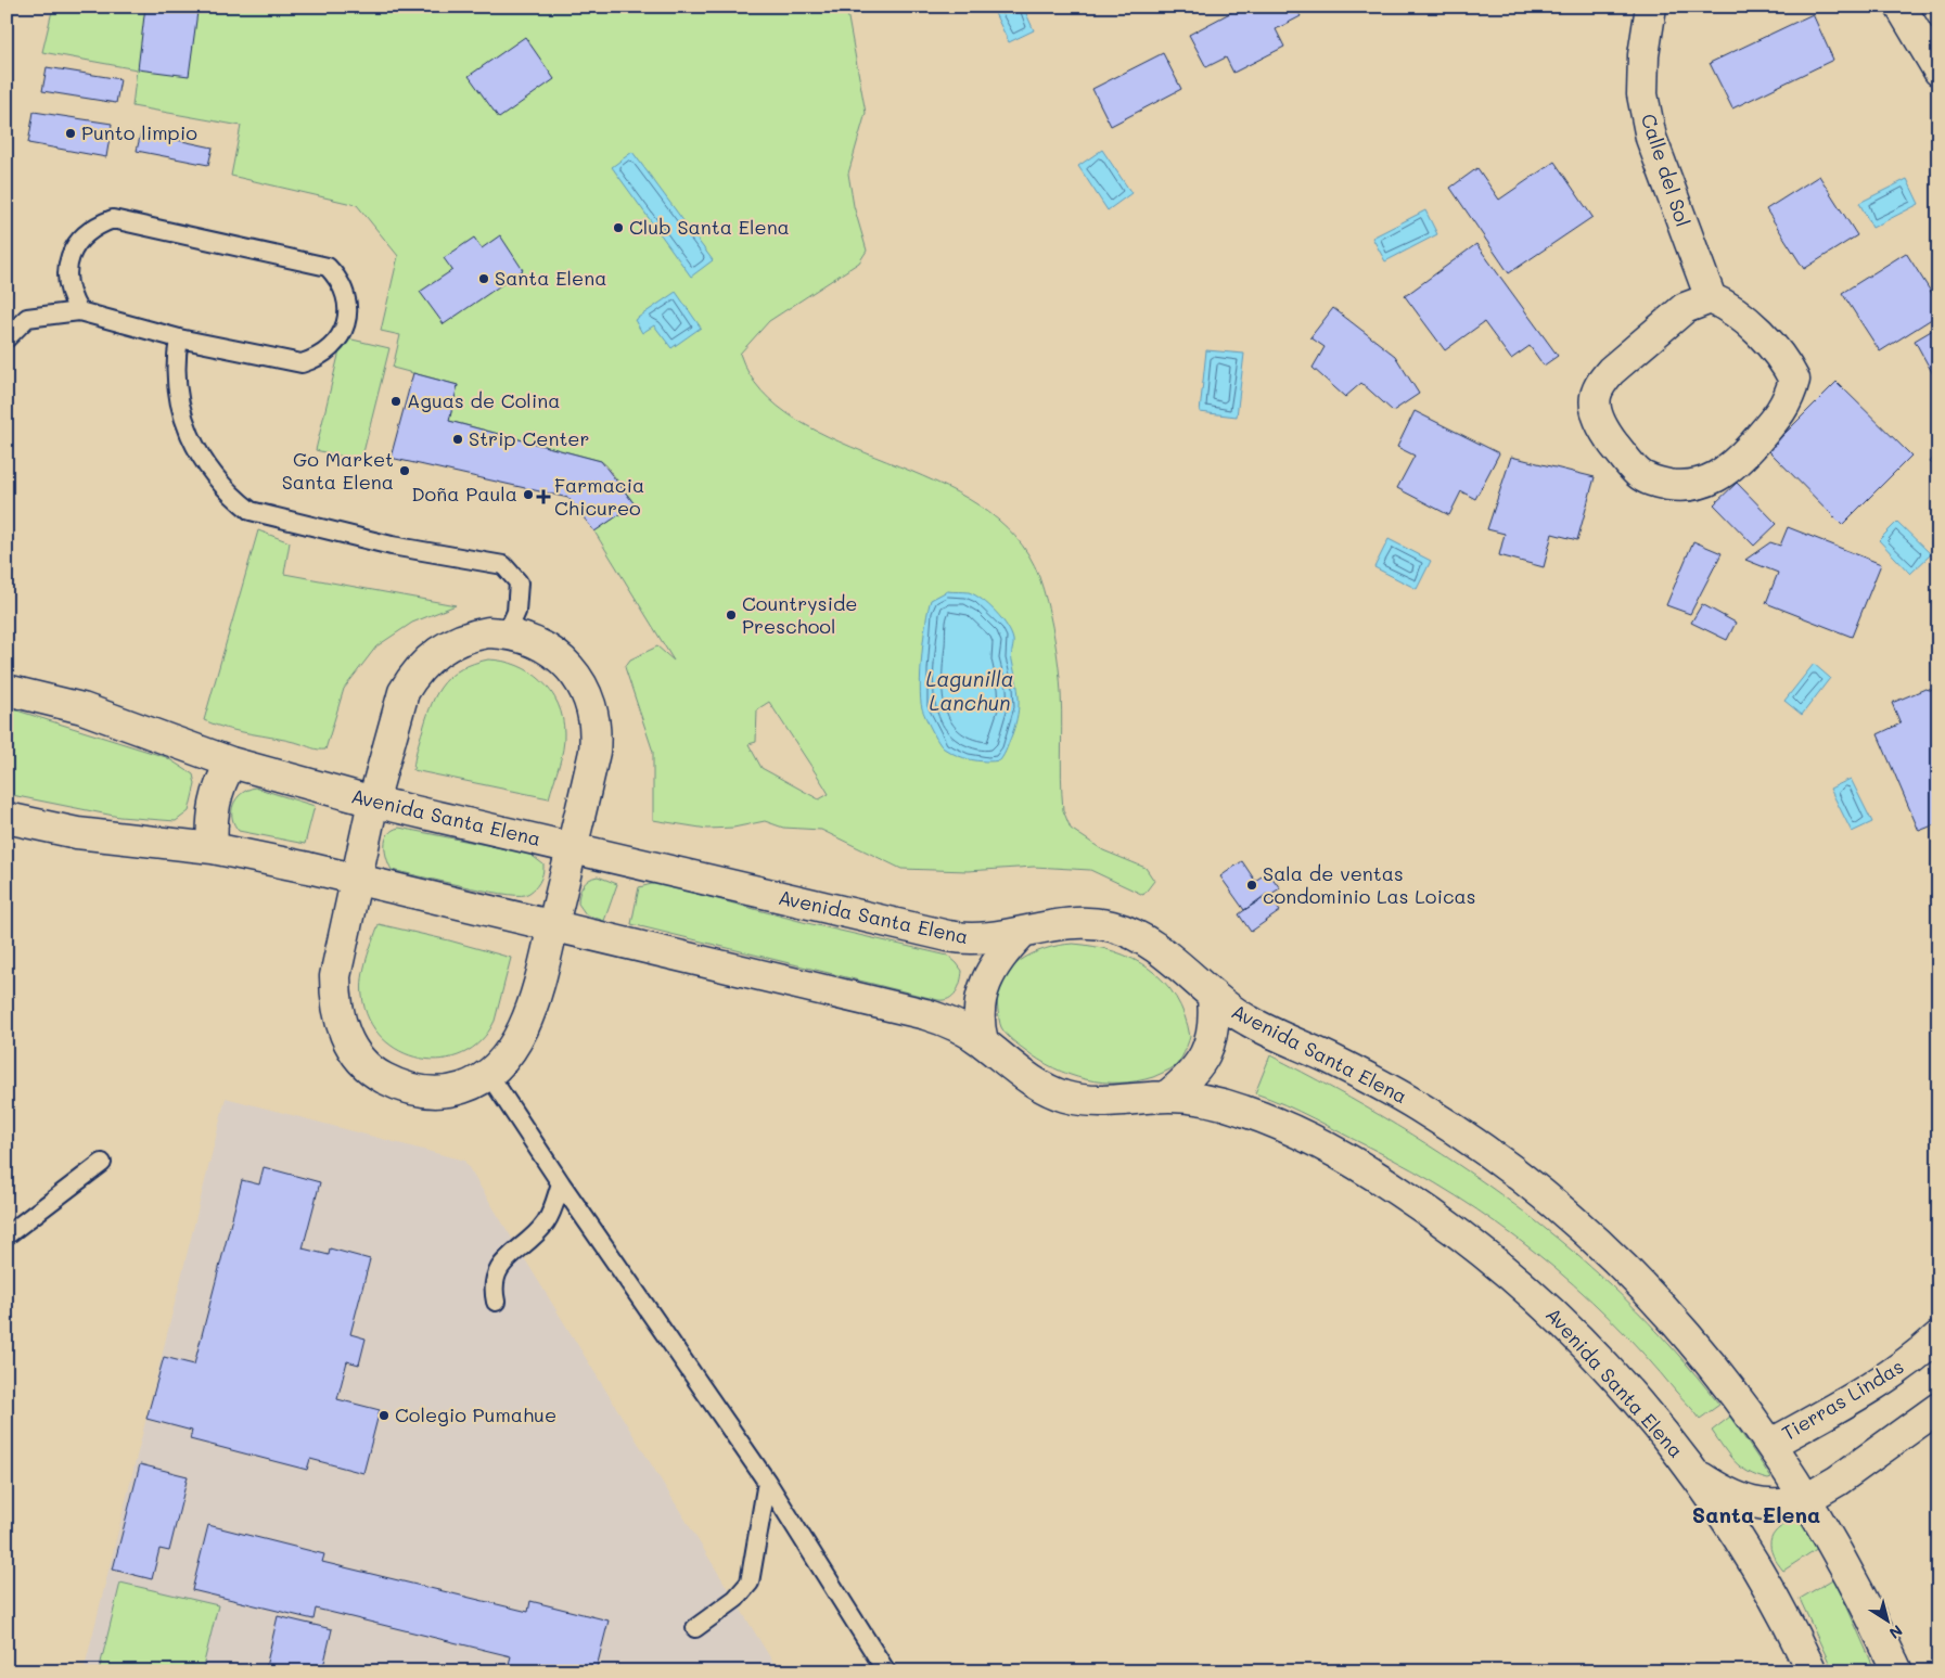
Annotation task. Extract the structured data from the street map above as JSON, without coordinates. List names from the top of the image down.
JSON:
{
  "streets": {
    "street": ["Calle del Sol", "Avenida Santa Elena", "Tierras Lindas"]
  },
  "crossings": [
    ["Avenida Santa Elena", "Tierras Lindas"]
  ],
  "districts": ["Santa Elena"],
  "water": ["Lagunilla Lanchun"],
  "places": {
    "other": [
      "Punto limpio",
      "Club Santa Elena",
      "Santa Elena",
      "Aguas de Colina",
      "Strip Center",
      "Go Market Santa Elena",
      "Doña Paula",
      "Countryside Preschool",
      "Sala de ventas condominio Las Loicas",
      "Colegio Pumahue"
    ],
    "health": ["Farmacia Chicureo"]
  },
  "north": "bottom right"
}
